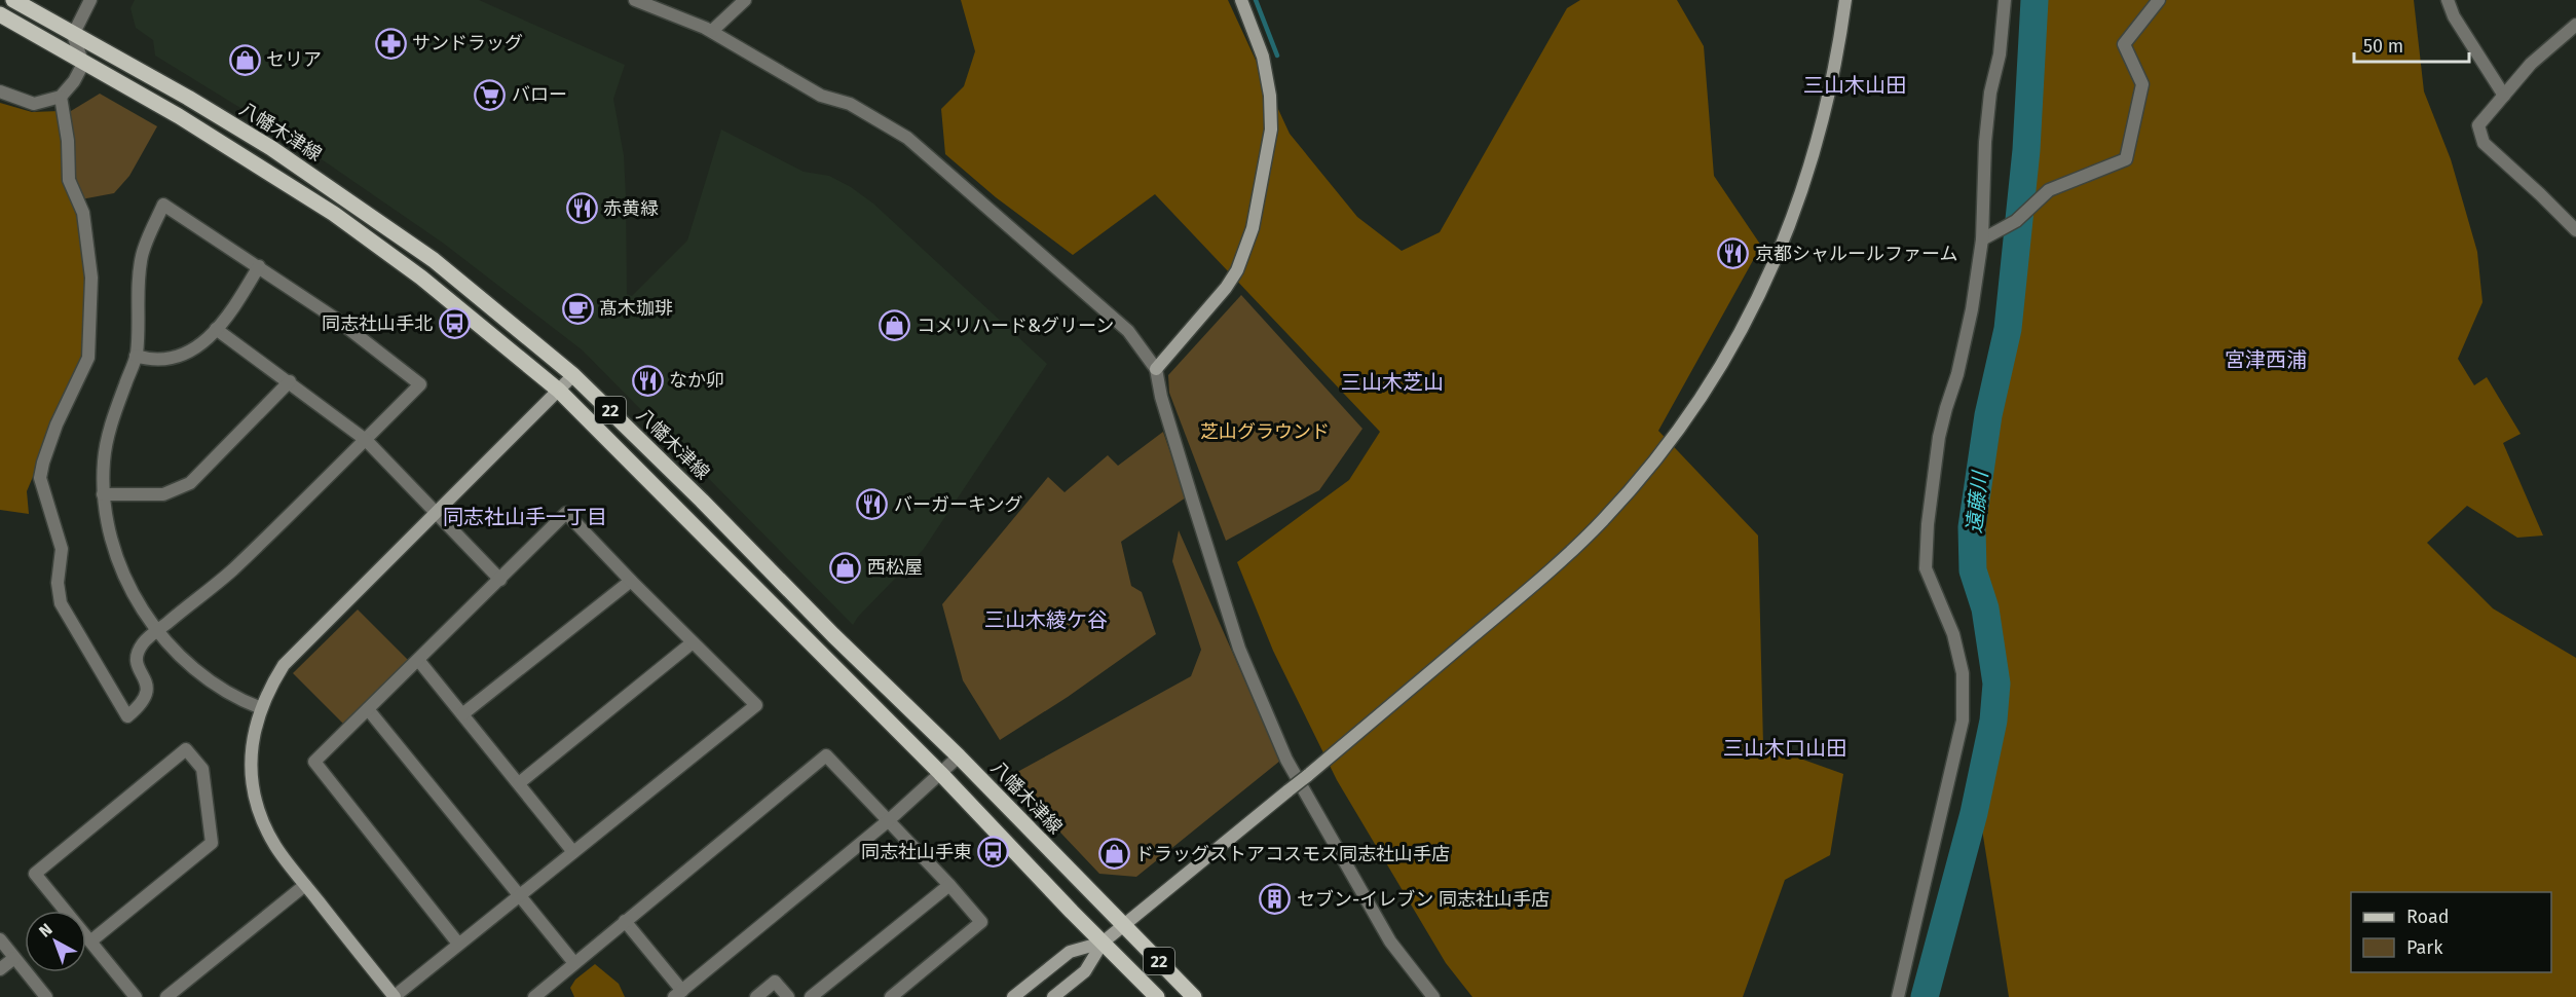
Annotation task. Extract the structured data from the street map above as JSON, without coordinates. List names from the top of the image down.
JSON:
{
  "streets": {
    "main road": ["八幡木津線", "22"]
  },
  "districts": [
    "三山木山田",
    "宮津西浦",
    "三山木芝山",
    "同志社山手一丁目",
    "三山木綾ケ谷",
    "三山木口山田"
  ],
  "water": ["遠藤川"],
  "parks": ["芝山グラウンド"],
  "places": {
    "pharmacy": ["サンドラッグ"],
    "shop": [
      "セリア",
      "コメリハード&グリーン",
      "西松屋",
      "ドラッグストアコスモス同志社山手店"
    ],
    "supermarket": ["バロー"],
    "restaurant": [
      "赤黄緑",
      "京都シャルールファーム",
      "なか卯",
      "バーガーキング"
    ],
    "cafe": ["髙木珈琲"],
    "bus stop": ["同志社山手北", "同志社山手東"],
    "building": ["セブン-イレブン 同志社山手店"]
  },
  "legend": ["Road", "Park"],
  "scale_bar": "50 m",
  "north": "top left"
}
